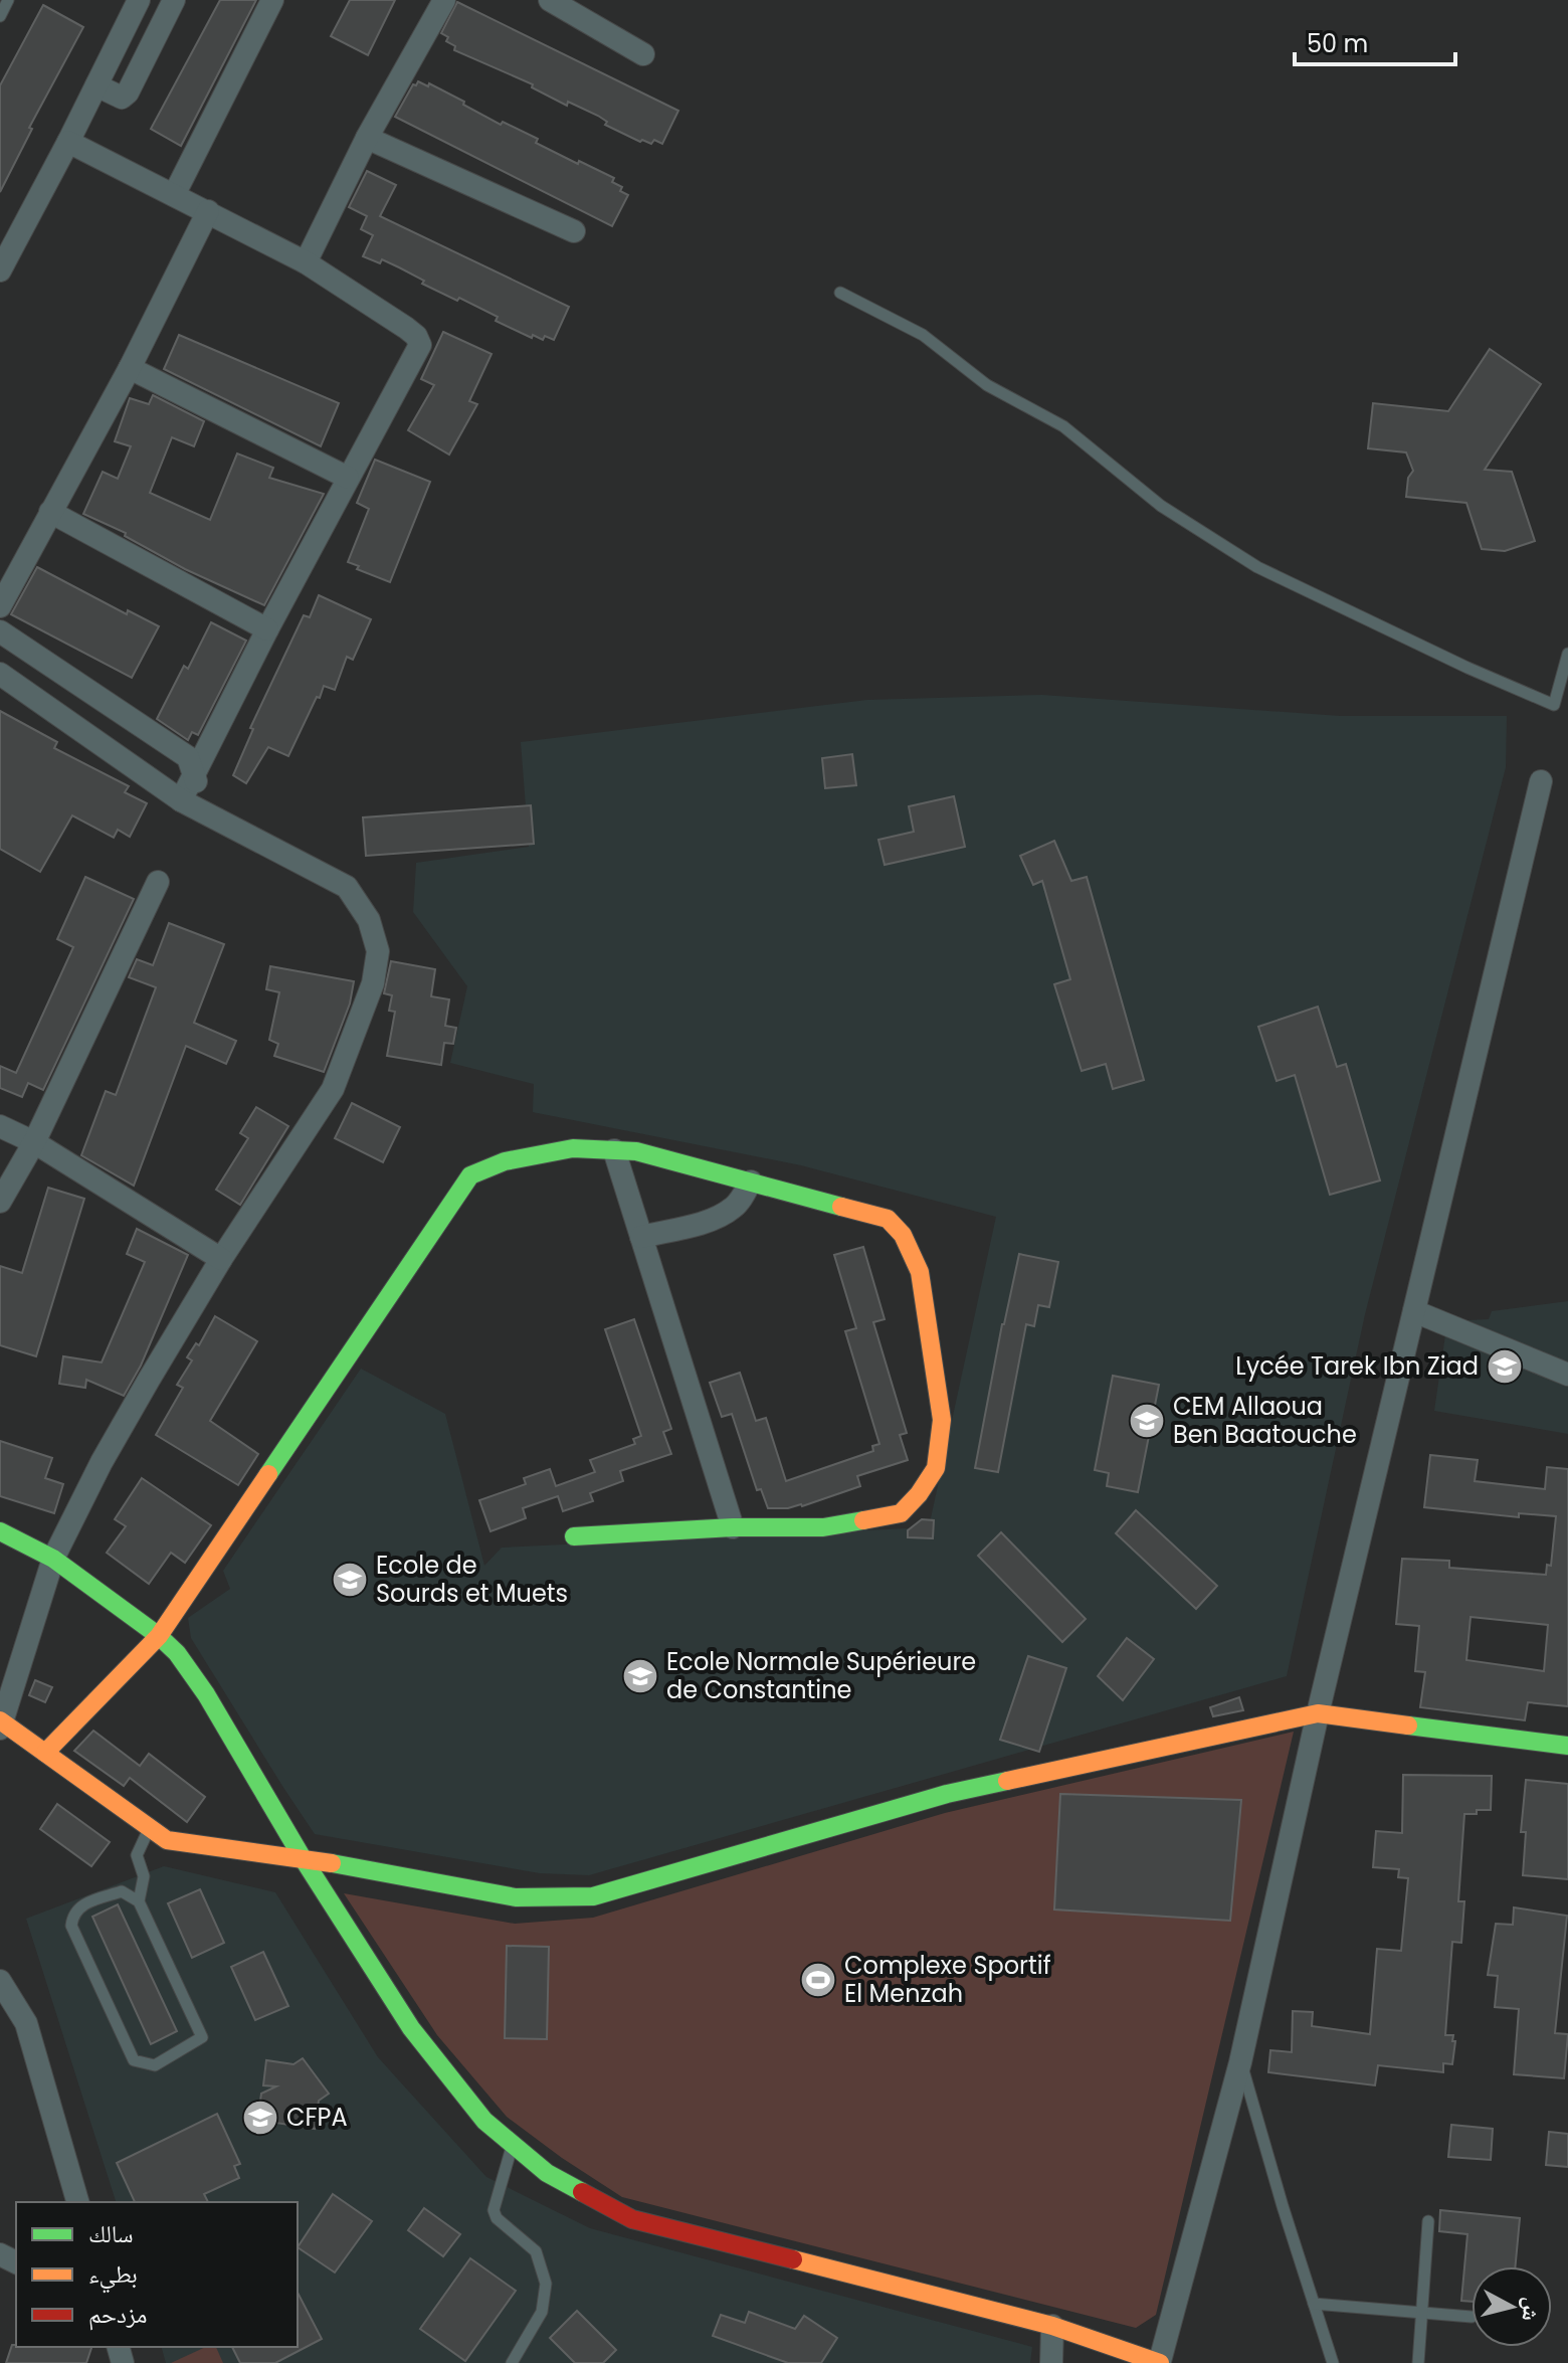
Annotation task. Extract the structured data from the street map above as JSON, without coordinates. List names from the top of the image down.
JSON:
{
  "places": {
    "school or university": [
      "Lycée Tarek Ibn Ziad",
      "CEM Allaoua Ben Baatouche",
      "Ecole de Sourds et Muets",
      "Ecole Normale Supérieure de Constantine",
      "CFPA"
    ],
    "sports": ["Complexe Sportif El Menzah"]
  },
  "legend": ["سالك", "بطيء", "مزدحم"],
  "scale_bar": "50 m",
  "north": "right"
}
